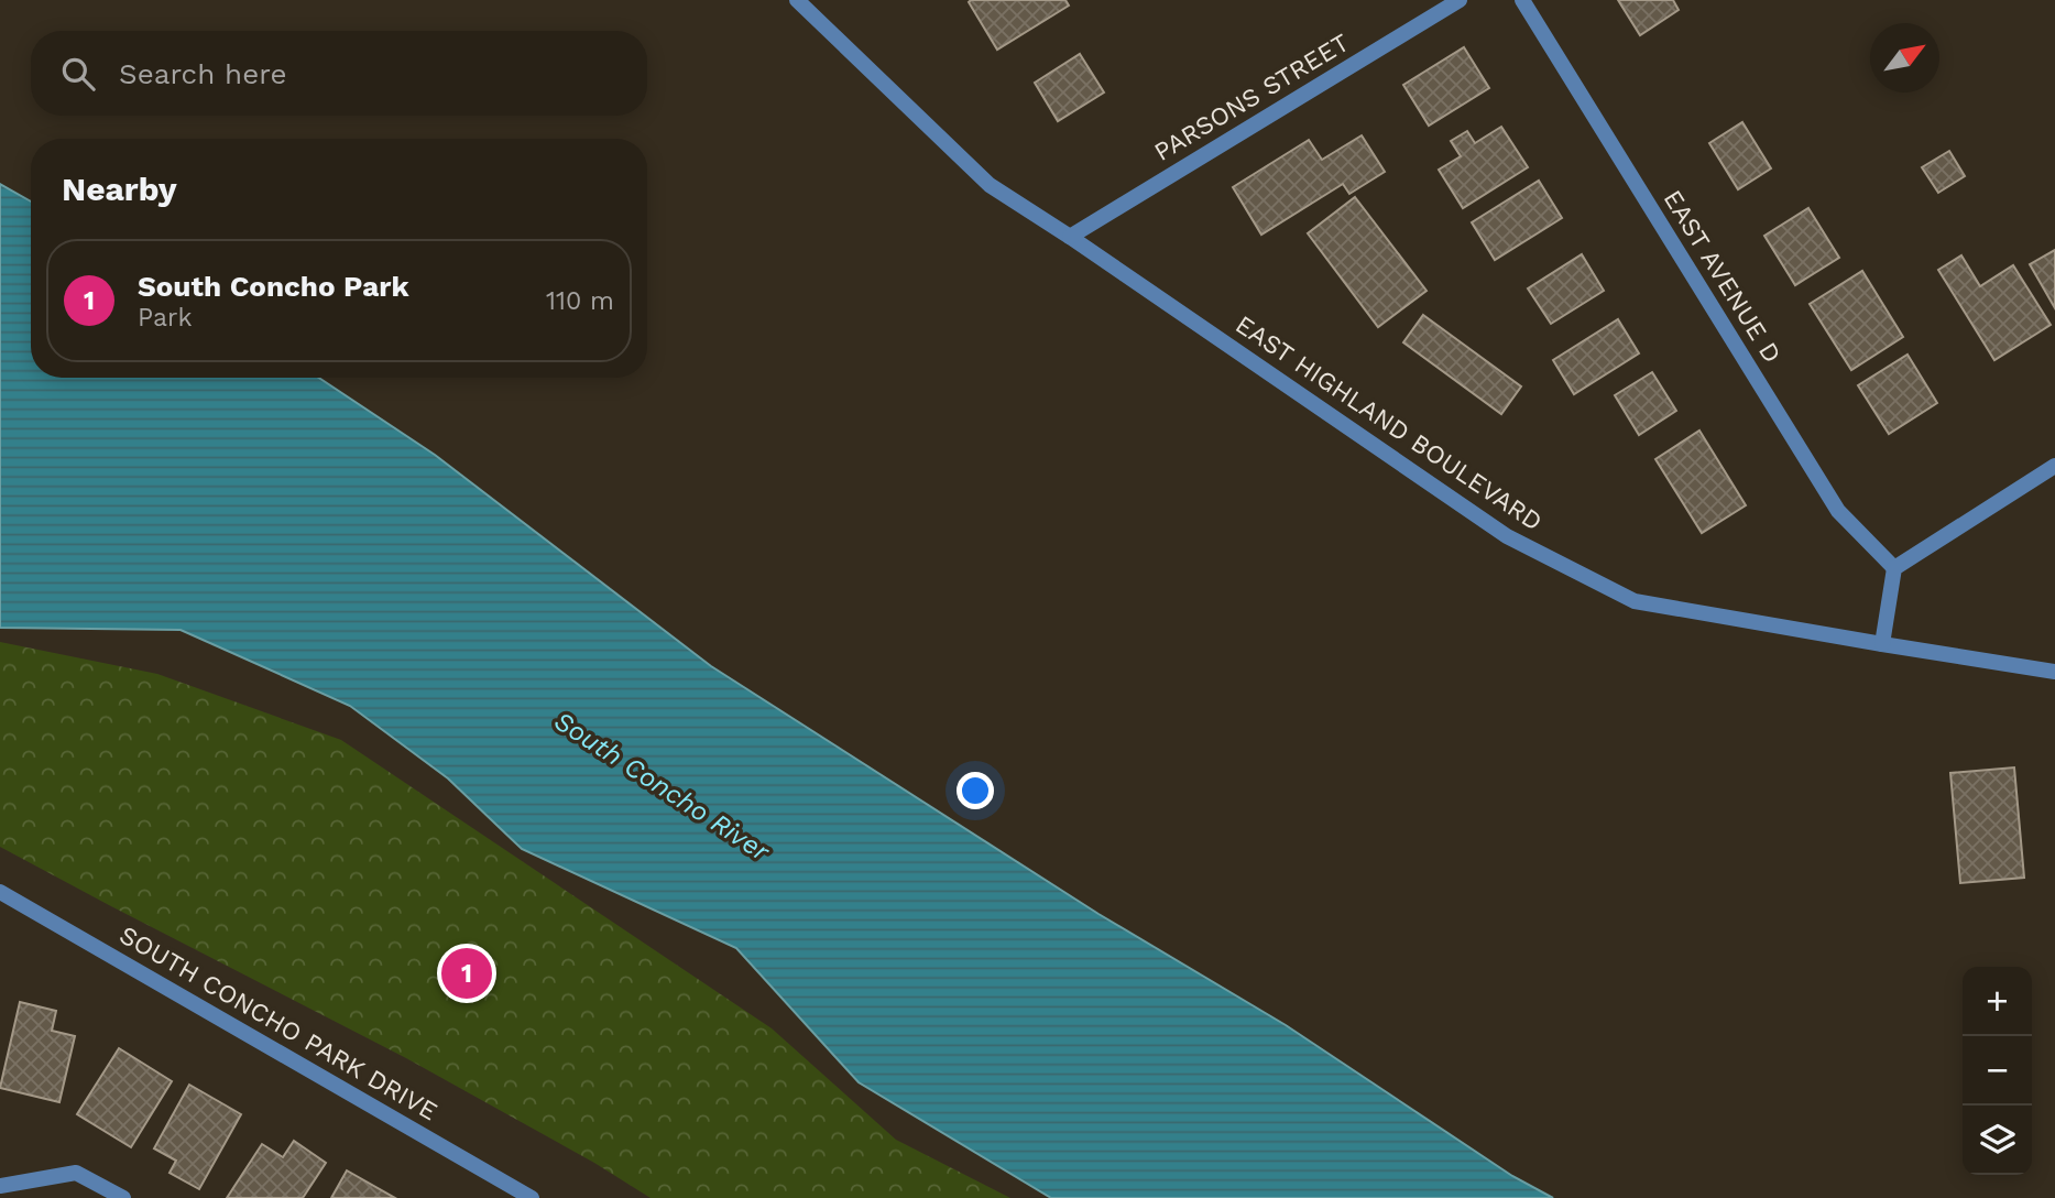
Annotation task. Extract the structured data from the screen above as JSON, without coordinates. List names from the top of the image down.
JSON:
{
  "streets": {
    "street": [
      "PARSONS STREET",
      "EAST AVENUE D",
      "EAST HIGHLAND BOULEVARD",
      "SOUTH CONCHO PARK DRIVE"
    ]
  },
  "crossings": [
    ["PARSONS STREET", "EAST HIGHLAND BOULEVARD"]
  ],
  "water": ["South Concho River"],
  "north": "top right",
  "page": {
    "search": "Search here",
    "heading": "Nearby",
    "list": [
      {
        "mark": "1",
        "name": "South Concho Park",
        "note": "Park",
        "value": "110 m"
      }
    ],
    "pins": "1",
    "map_buttons": ["+", "−"]
  }
}
